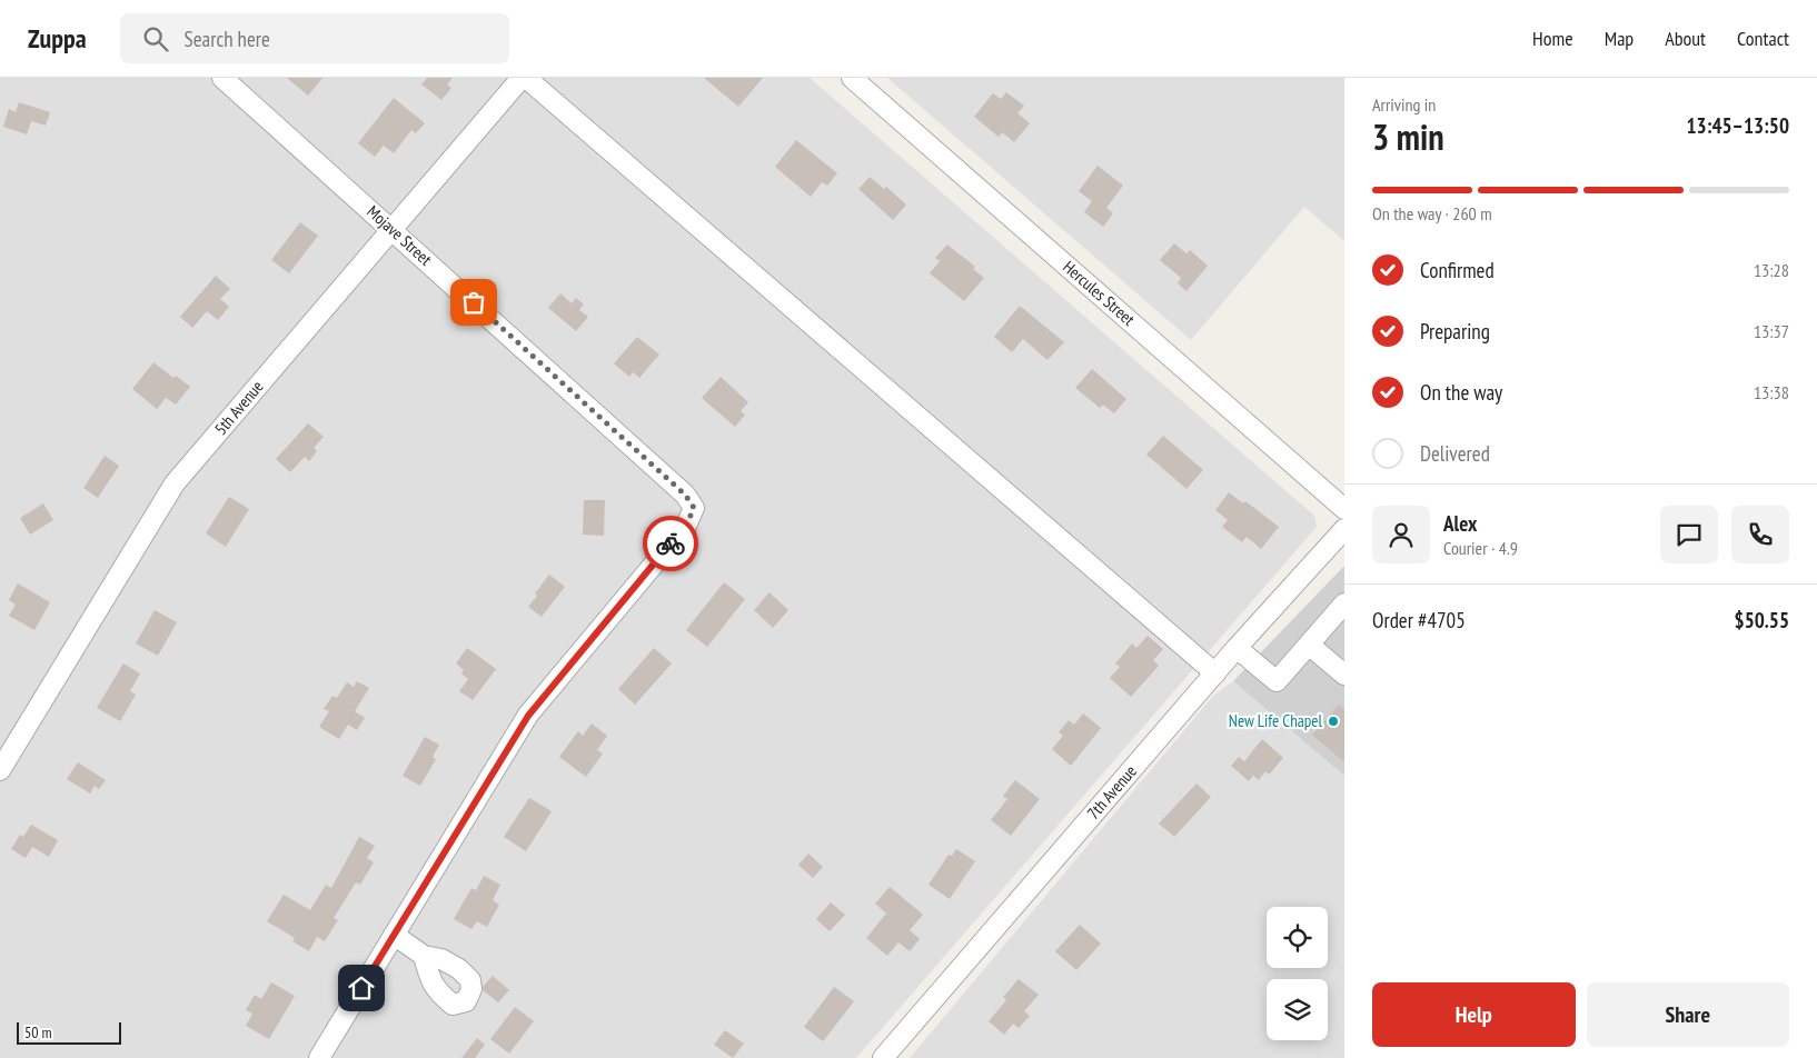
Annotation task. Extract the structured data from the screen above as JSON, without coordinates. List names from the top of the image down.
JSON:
{
  "streets": {
    "street": [
      "Mojave Street",
      "Hercules Street",
      "5th Avenue",
      "7th Avenue"
    ]
  },
  "crossings": [
    ["Mojave Street", "5th Avenue"]
  ],
  "places": ["New Life Chapel"],
  "scale_bar": "50 m",
  "page": {
    "header": "Zuppa",
    "search": "Search here",
    "nav": [
      "Home",
      "Map",
      "About",
      "Contact"
    ],
    "heading": ["3 min", "Arriving in", "13:45–13:50"],
    "panel": [
      "Alex",
      "Courier · 4.9",
      "Order #4705",
      "$50.55"
    ],
    "bar": "On the way · 260 m",
    "list": [
      ["Confirmed", "13:28"],
      ["Preparing", "13:37"],
      ["On the way", "13:38"],
      "Delivered"
    ],
    "buttons": ["Help", "Share"],
    "scale": "50 m"
  }
}
